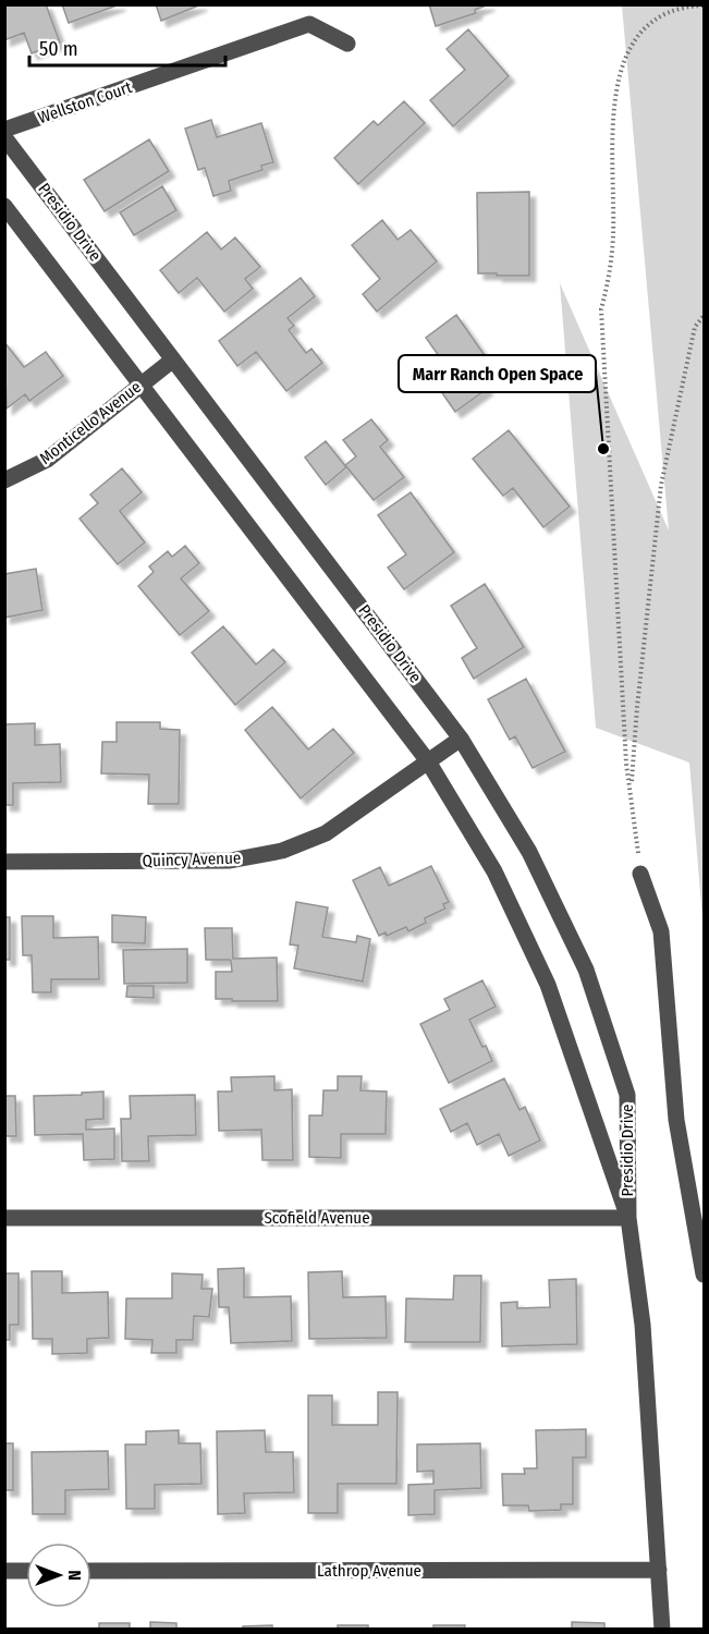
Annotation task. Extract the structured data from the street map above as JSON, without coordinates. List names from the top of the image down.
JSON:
{
  "streets": {
    "street": [
      "Wellston Court",
      "Presidio Drive",
      "Monticello Avenue",
      "Quincy Avenue",
      "Scofield Avenue",
      "Lathrop Avenue"
    ]
  },
  "crossings": [
    ["Presidio Drive", "Monticello Avenue"],
    ["Presidio Drive", "Quincy Avenue"],
    ["Presidio Drive", "Scofield Avenue"],
    ["Presidio Drive", "Lathrop Avenue"]
  ],
  "places": ["Marr Ranch Open Space"],
  "scale_bar": "50 m",
  "north": "right"
}
